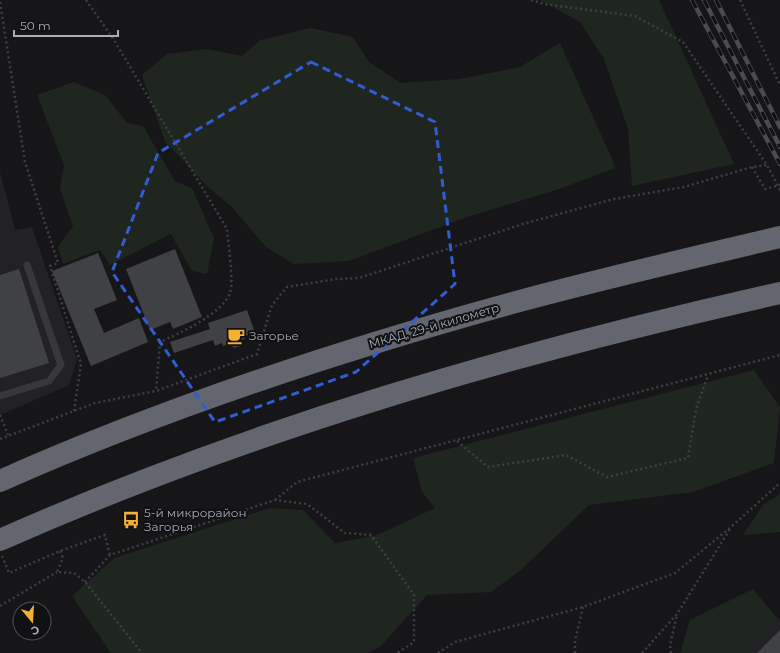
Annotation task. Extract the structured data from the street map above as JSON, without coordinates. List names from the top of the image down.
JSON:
{
  "streets": {
    "highway": ["МКАД, 29-й километр"]
  },
  "places": {
    "cafe": ["Загорье"],
    "bus stop": ["5-й микрорайон Загорья"]
  },
  "scale_bar": "50 m",
  "north": "bottom"
}
